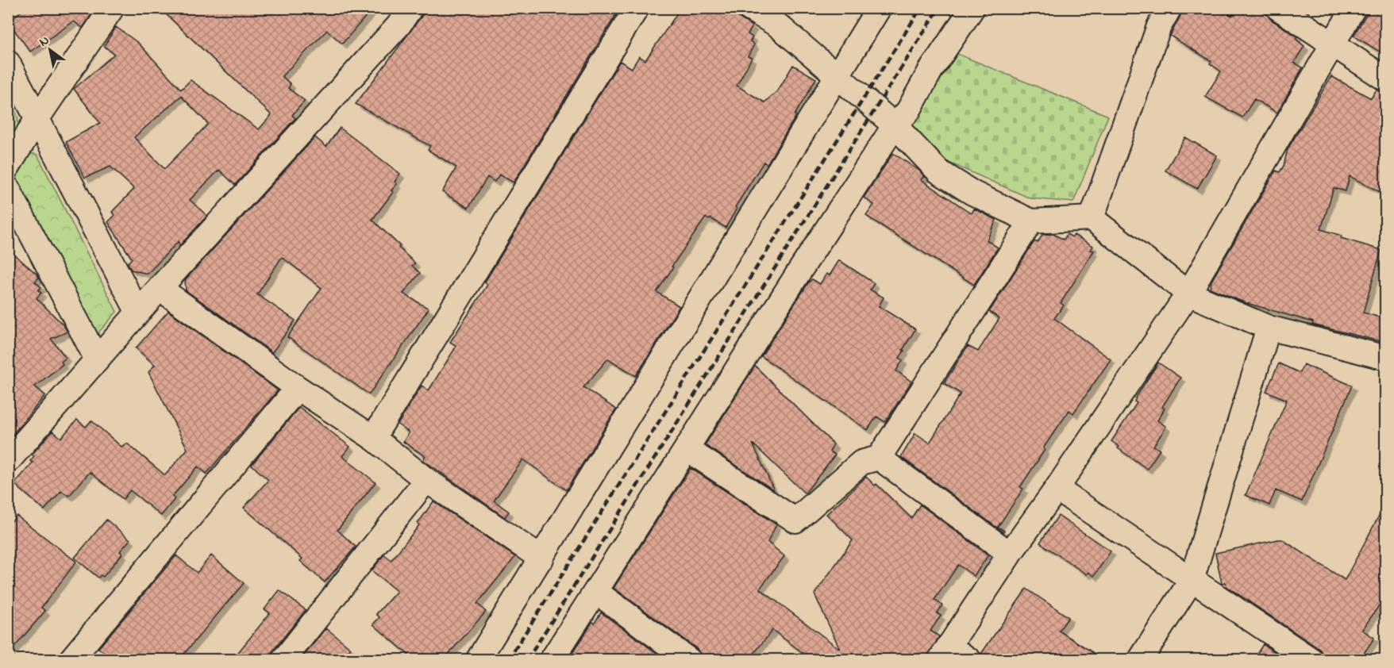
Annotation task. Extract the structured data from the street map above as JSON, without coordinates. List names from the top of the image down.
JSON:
{
  "north": "top left"
}
